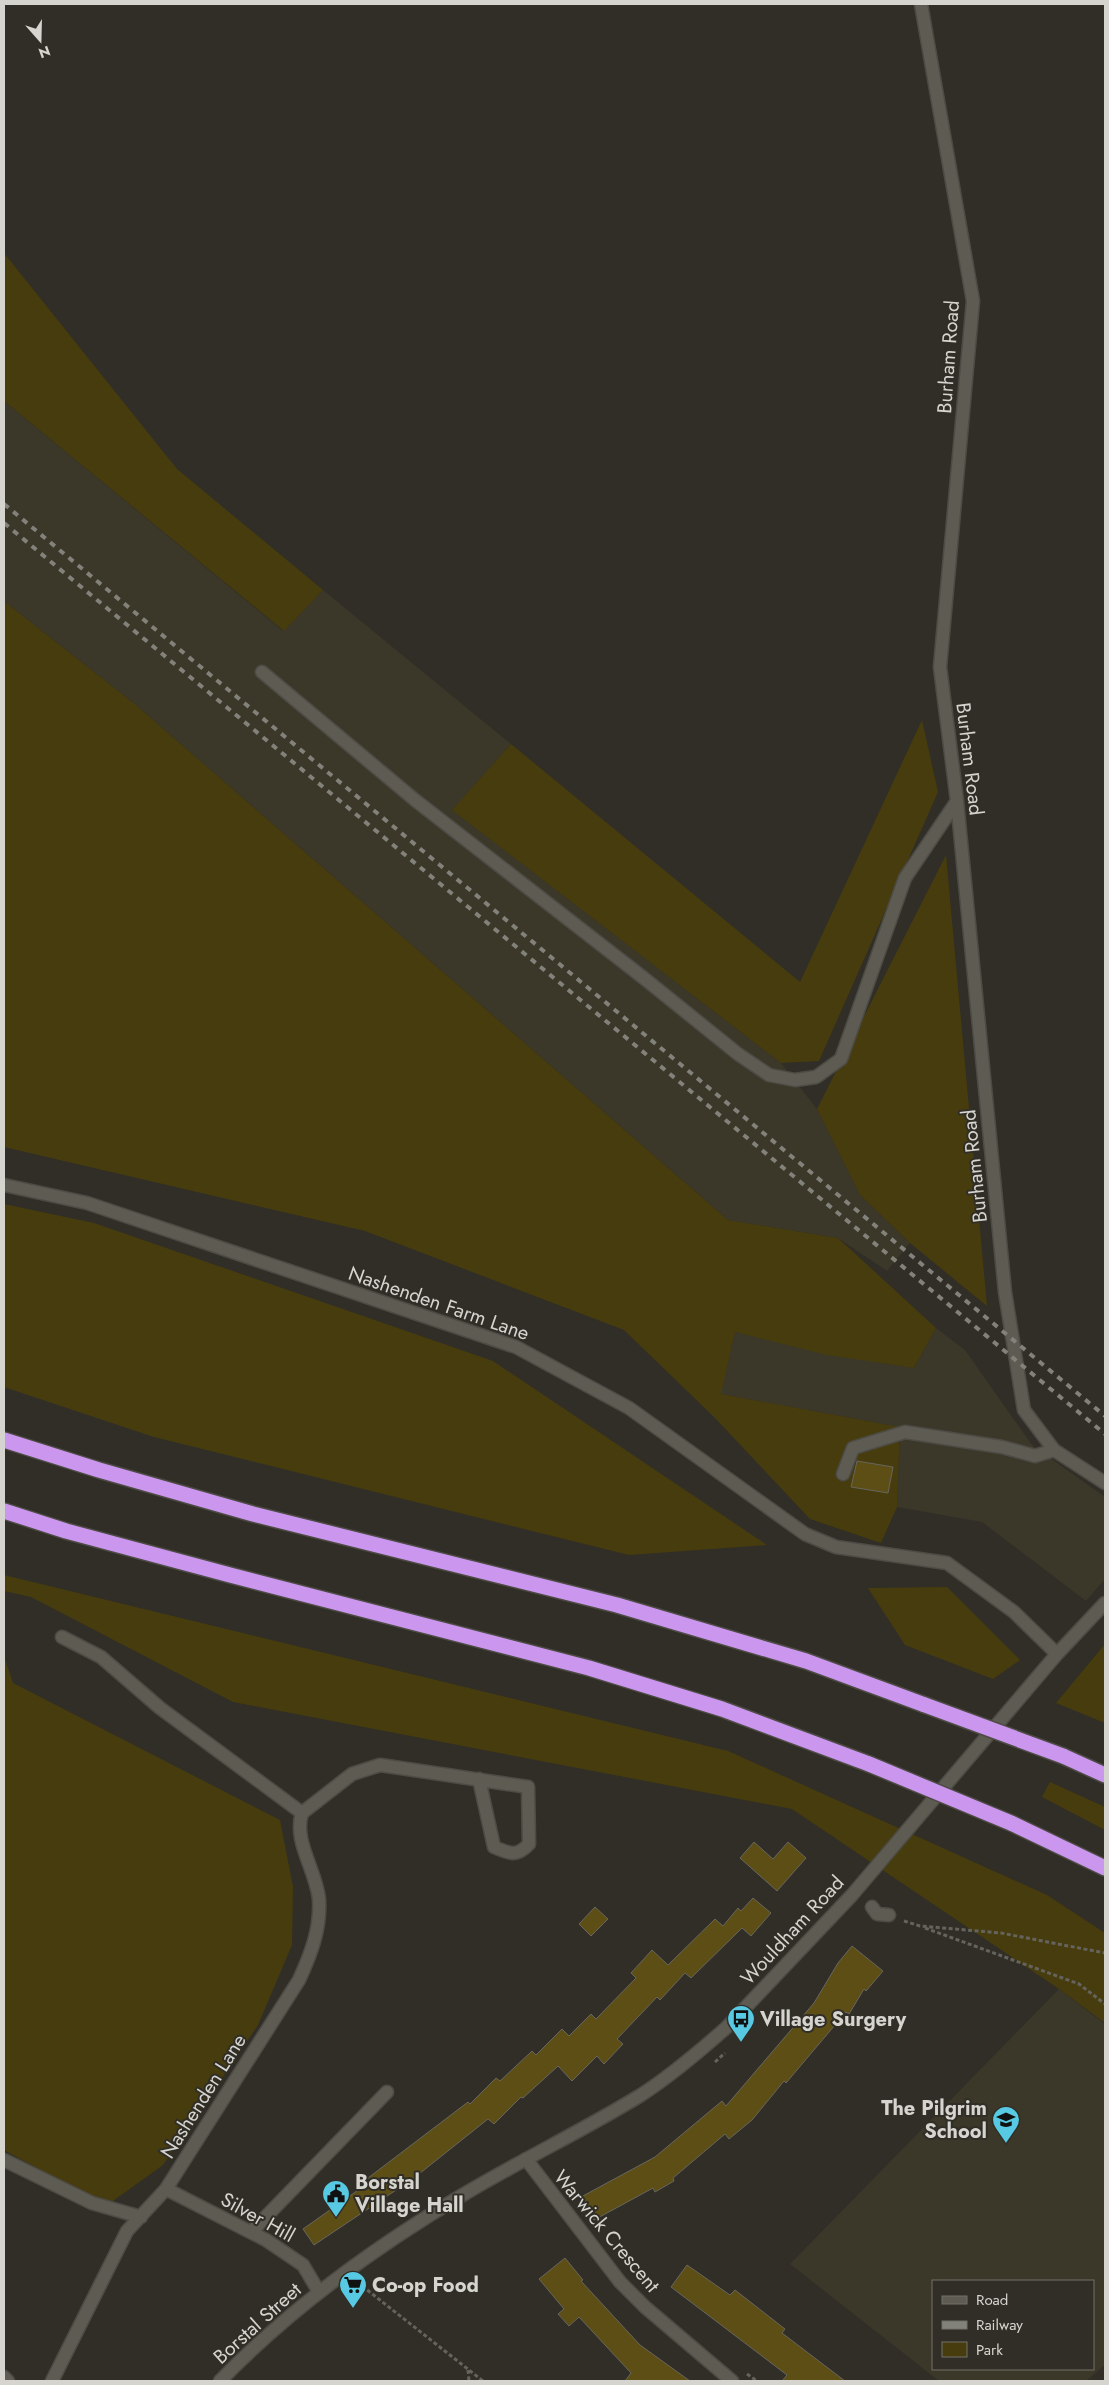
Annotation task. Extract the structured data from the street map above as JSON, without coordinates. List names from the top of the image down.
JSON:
{
  "streets": {
    "street": [
      "Burham Road",
      "Nashenden Farm Lane",
      "Wouldham Road",
      "Nashenden Lane",
      "Silver Hill",
      "Warwick Crescent",
      "Borstal Street"
    ]
  },
  "crossings": [
    ["Nashenden Farm Lane", "Wouldham Road"],
    ["Wouldham Road", "Silver Hill"],
    ["Wouldham Road", "Warwick Crescent"],
    ["Wouldham Road", "Borstal Street"],
    ["Nashenden Lane", "Silver Hill"],
    ["Silver Hill", "Borstal Street"]
  ],
  "places": {
    "bus stop": ["Village Surgery"],
    "school or university": ["The Pilgrim School"],
    "public building": ["Borstal Village Hall"],
    "supermarket": ["Co-op Food"]
  },
  "legend": ["Road", "Railway", "Park"],
  "north": "bottom"
}
